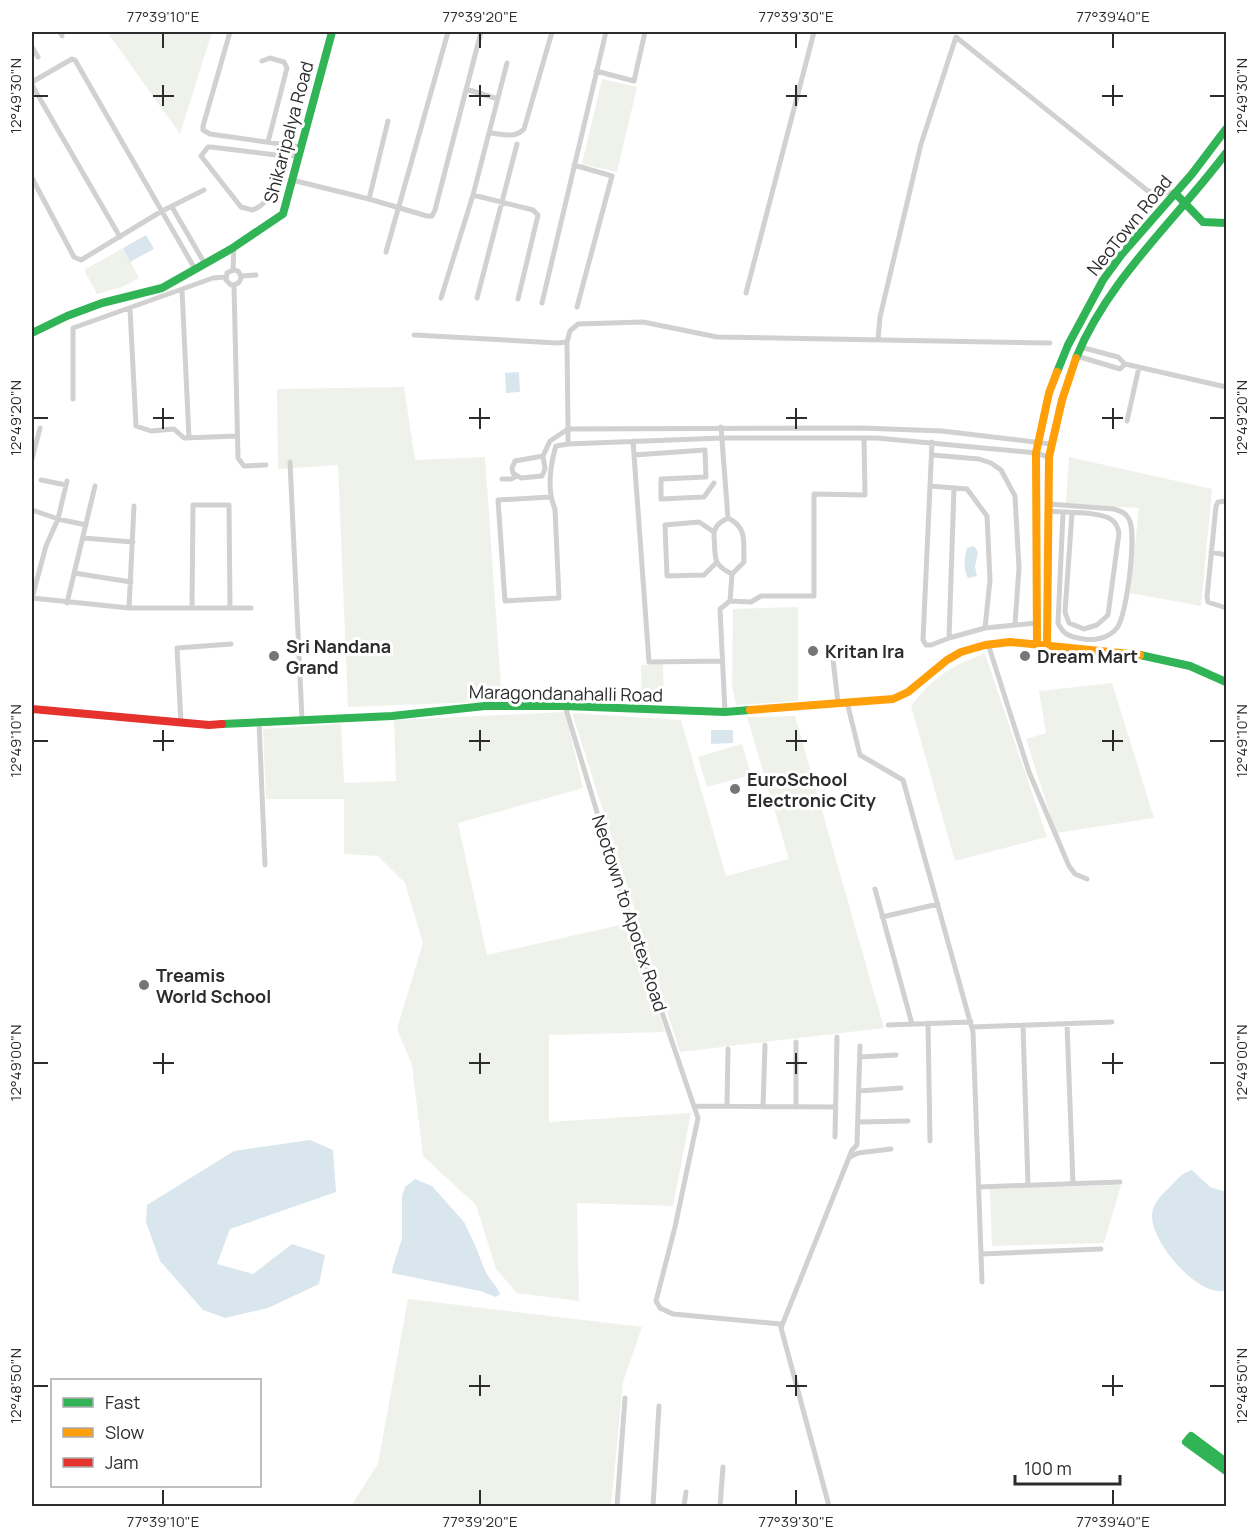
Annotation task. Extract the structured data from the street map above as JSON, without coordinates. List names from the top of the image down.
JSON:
{
  "streets": {
    "street": [
      "Shikaripalya Road",
      "NeoTown Road",
      "Maragondanahalli Road",
      "Neotown to Apotex Road"
    ]
  },
  "crossings": [
    ["NeoTown Road", "Maragondanahalli Road"],
    ["Maragondanahalli Road", "Neotown to Apotex Road"]
  ],
  "places": [
    "Kritan Ira",
    "Sri Nandana Grand",
    "Dream Mart",
    "EuroSchool Electronic City",
    "Treamis World School"
  ],
  "legend": ["Fast", "Slow", "Jam"],
  "scale_bar": "100 m",
  "coordinates": [
    "77°39'10\"E",
    "77°39'20\"E",
    "77°39'30\"E",
    "77°39'40\"E",
    "12°49'30\"N",
    "12°49'20\"N",
    "12°49'10\"N",
    "12°49'00\"N",
    "12°48'50\"N"
  ]
}
